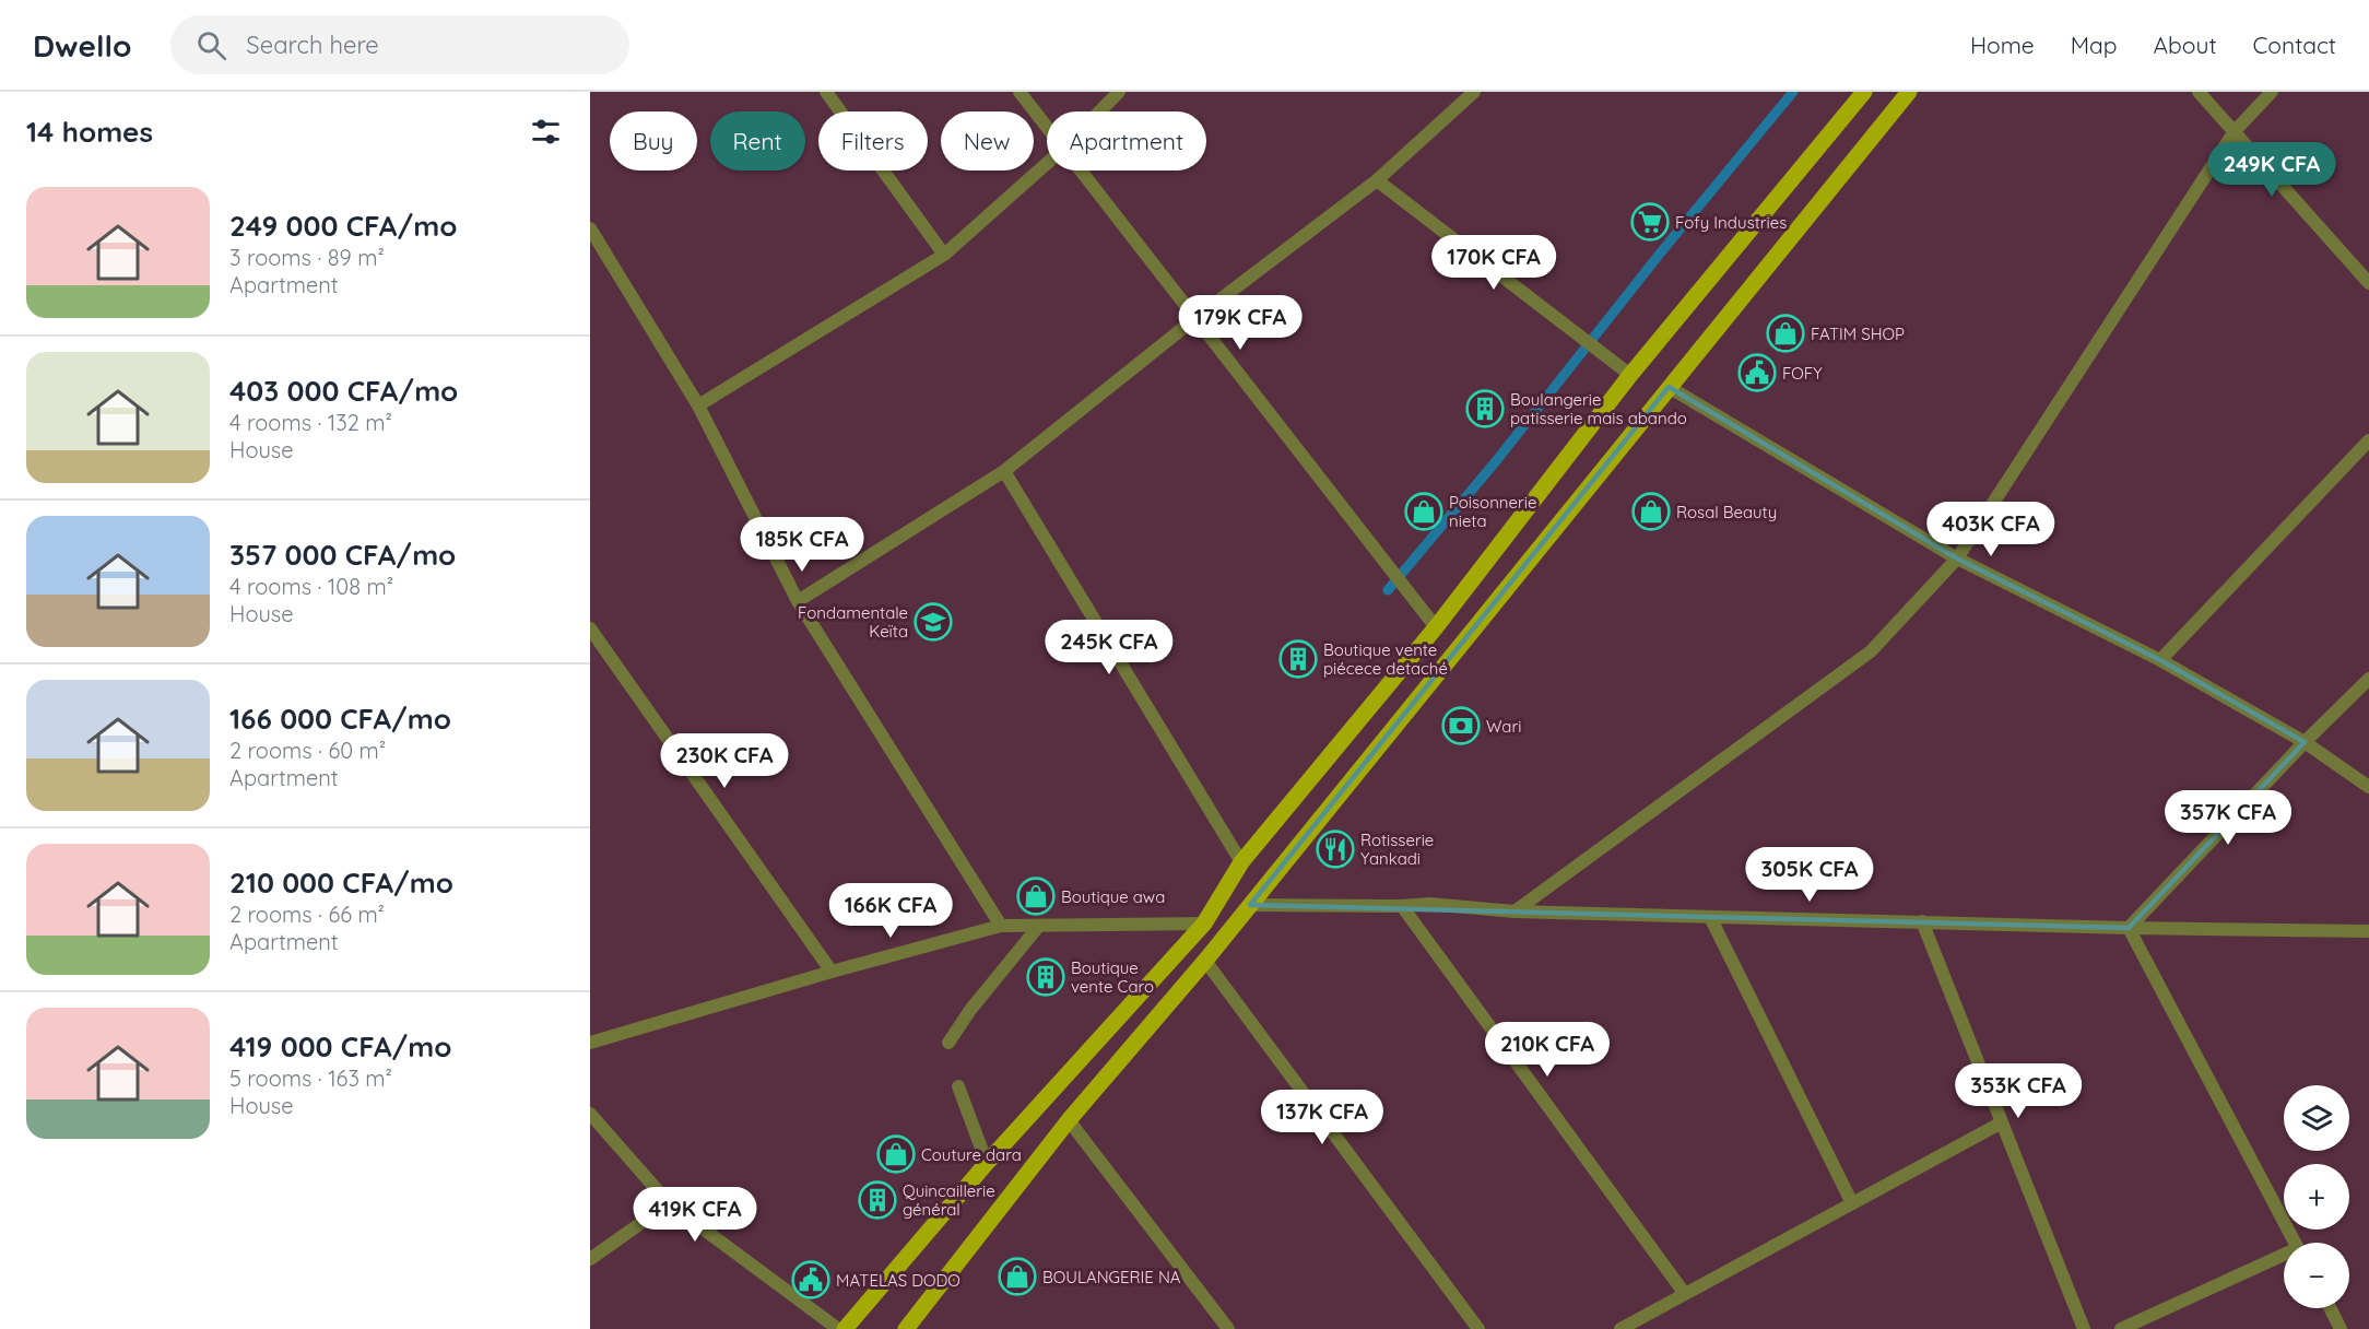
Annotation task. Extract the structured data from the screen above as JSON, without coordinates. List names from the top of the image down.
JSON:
{
  "places": {
    "supermarket": ["Fofy Industries"],
    "shop": [
      "FATIM SHOP",
      "Poisonnerie nieta",
      "Rosal Beauty",
      "Boutique awa",
      "Couture dara",
      "BOULANGERIE NA"
    ],
    "public building": ["FOFY", "MATELAS DODO"],
    "building": [
      "Boulangerie patisserie mais abando",
      "Boutique vente piécece detaché",
      "Boutique vente Caro",
      "Quincaillerie général"
    ],
    "school or university": ["Fondamentale Keïta"],
    "bank": ["Wari"],
    "restaurant": ["Rotisserie Yankadi"]
  },
  "page": {
    "header": "Dwello",
    "search": "Search here",
    "nav": [
      "Home",
      "Map",
      "About",
      "Contact"
    ],
    "heading": "14 homes",
    "chip": [
      "Buy",
      "Rent",
      "Filters",
      "New",
      "Apartment"
    ],
    "price": [
      "249K CFA",
      "170K CFA",
      "179K CFA",
      "403K CFA",
      "185K CFA",
      "245K CFA",
      "230K CFA",
      "357K CFA",
      "305K CFA",
      "166K CFA",
      "210K CFA",
      "353K CFA",
      "137K CFA",
      "419K CFA"
    ],
    "list": [
      {
        "name": "249 000 CFA/mo",
        "note": "3 rooms · 89 m² · Apartment"
      },
      {
        "name": "403 000 CFA/mo",
        "note": "4 rooms · 132 m² · House"
      },
      {
        "name": "357 000 CFA/mo",
        "note": "4 rooms · 108 m² · House"
      },
      {
        "name": "166 000 CFA/mo",
        "note": "2 rooms · 60 m² · Apartment"
      },
      {
        "name": "210 000 CFA/mo",
        "note": "2 rooms · 66 m² · Apartment"
      },
      {
        "name": "419 000 CFA/mo",
        "note": "5 rooms · 163 m² · House"
      }
    ],
    "map_buttons": ["+", "−"]
  }
}
